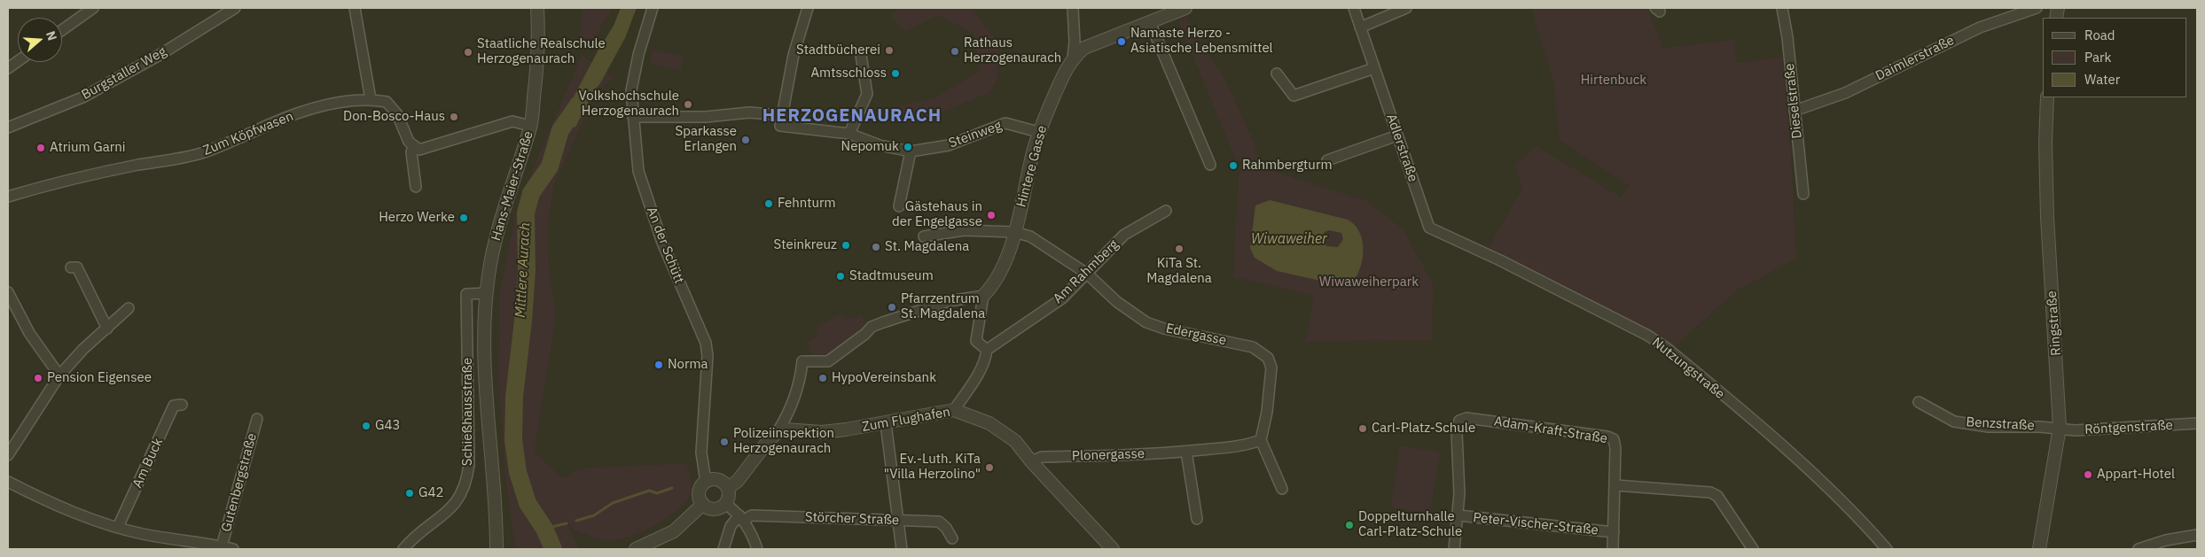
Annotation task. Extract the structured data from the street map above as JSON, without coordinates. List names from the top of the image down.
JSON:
{
  "streets": {
    "street": [
      "Daimlerstraße",
      "Burgstaller Weg",
      "Dieselstraße",
      "Zum Köpfwasen",
      "Steinweg",
      "Adlerstraße",
      "Hintere Gasse",
      "Hans-Maier-Straße",
      "An der Schütt",
      "Am Rahmberg",
      "Ringstraße",
      "Edergasse",
      "Nutzungstraße",
      "Schießhausstraße",
      "Zum Flughafen",
      "Benzstraße",
      "Röntgenstraße",
      "Adam-Kraft-Straße",
      "Plonergasse",
      "Am Buck",
      "Gutenbergstraße",
      "Störcher Straße",
      "Peter-Vischer-Straße"
    ]
  },
  "crossings": [
    ["Daimlerstraße", "Dieselstraße"],
    ["Steinweg", "Hintere Gasse"],
    ["Adlerstraße", "Nutzungstraße"],
    ["Hintere Gasse", "Edergasse"],
    ["Hans-Maier-Straße", "Schießhausstraße"],
    ["Am Rahmberg", "Edergasse"],
    ["Ringstraße", "Benzstraße"],
    ["Ringstraße", "Röntgenstraße"],
    ["Edergasse", "Plonergasse"],
    ["Zum Flughafen", "Plonergasse"],
    ["Benzstraße", "Röntgenstraße"],
    ["Adam-Kraft-Straße", "Peter-Vischer-Straße"]
  ],
  "districts": ["HERZOGENAURACH"],
  "water": ["Wiwaweiher", "Mittlere Aurach"],
  "parks": ["Hirtenbuck", "Wiwaweiherpark"],
  "places": [
    "Namaste Herzo - Asiatische Lebensmittel",
    "Stadtbücherei",
    "Rathaus Herzogenaurach",
    "Staatliche Realschule Herzogenaurach",
    "Amtsschloss",
    "Volkshochschule Herzogenaurach",
    "Don-Bosco-Haus",
    "Sparkasse Erlangen",
    "Nepomuk",
    "Atrium Garni",
    "Rahmbergturm",
    "Fehnturm",
    "Gästehaus in der Engelgasse",
    "Herzo Werke",
    "Steinkreuz",
    "St. Magdalena",
    "KiTa St. Magdalena",
    "Stadtmuseum",
    "Pfarrzentrum St. Magdalena",
    "Norma",
    "Pension Eigensee",
    "HypoVereinsbank",
    "G43",
    "Carl-Platz-Schule",
    "Polizeiinspektion Herzogenaurach",
    "Ev.-Luth. KiTa \"Villa Herzolino\"",
    "Appart-Hotel",
    "G42",
    "Doppelturnhalle Carl-Platz-Schule"
  ],
  "legend": ["Road", "Park", "Water"],
  "north": "right"
}
